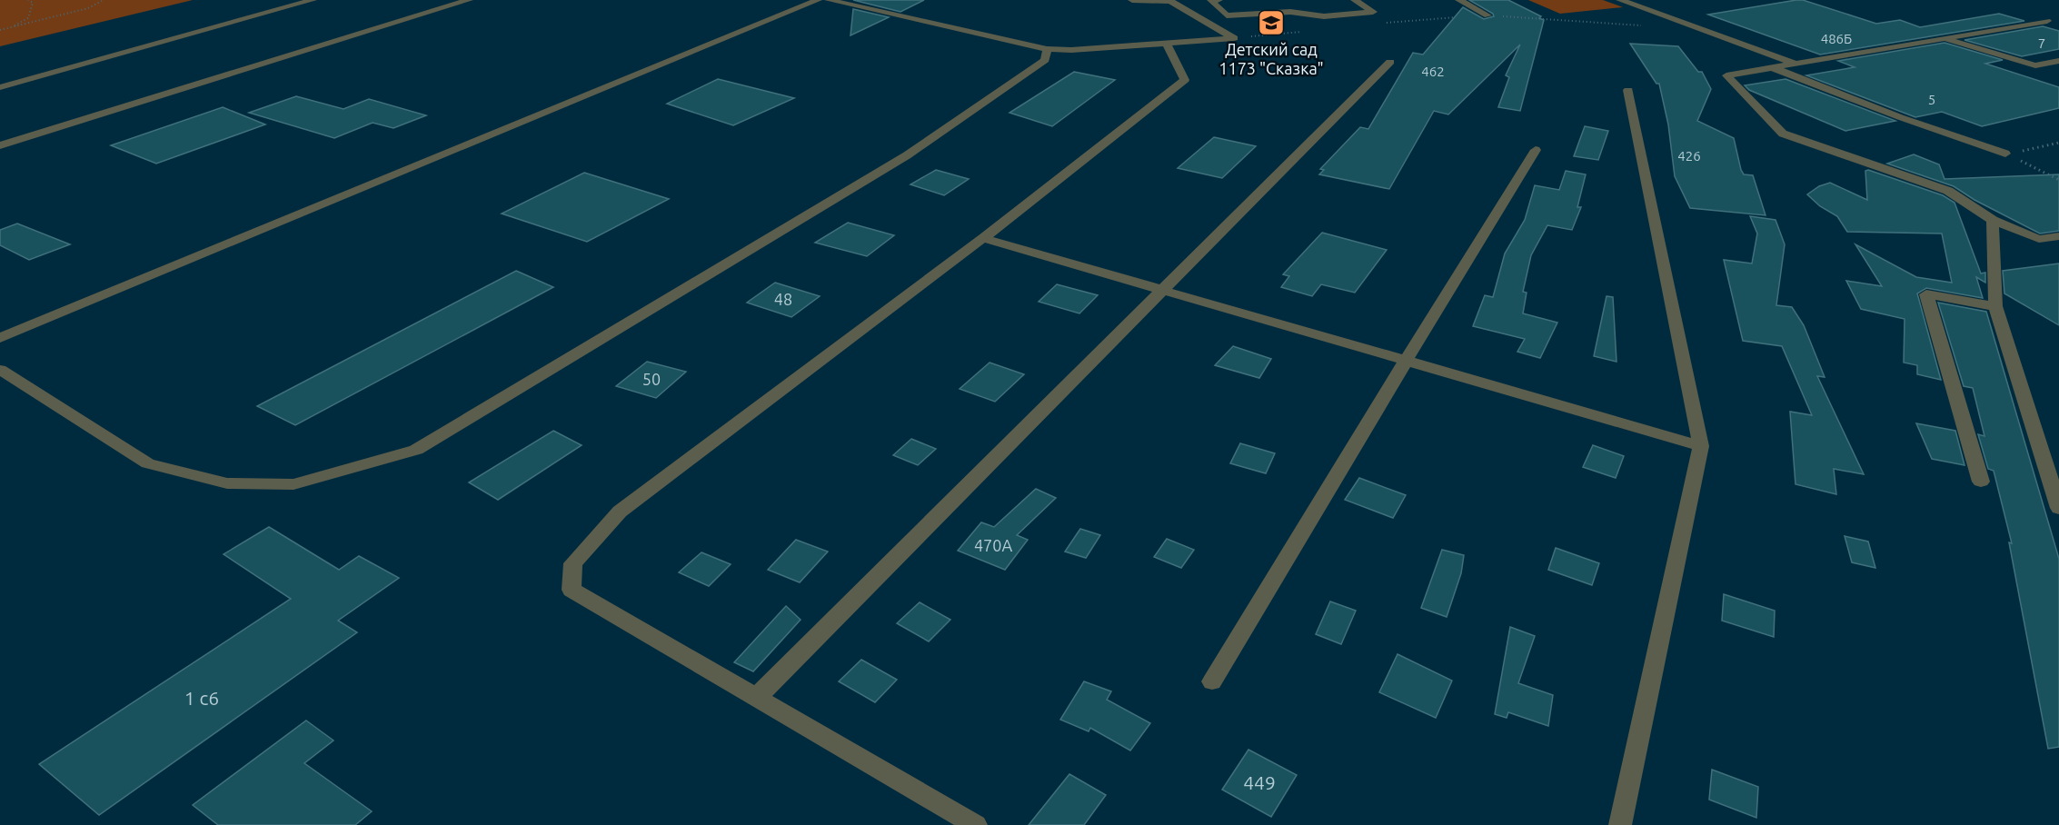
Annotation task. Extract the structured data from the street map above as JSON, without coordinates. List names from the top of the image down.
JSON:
{
  "places": {
    "school or university": ["Детский сад 1173 \"Сказка\""]
  },
  "house_numbers": [
    "486Б",
    "7",
    "462",
    "5",
    "426",
    "48",
    "50",
    "470А",
    "1 с6",
    "449"
  ]
}
